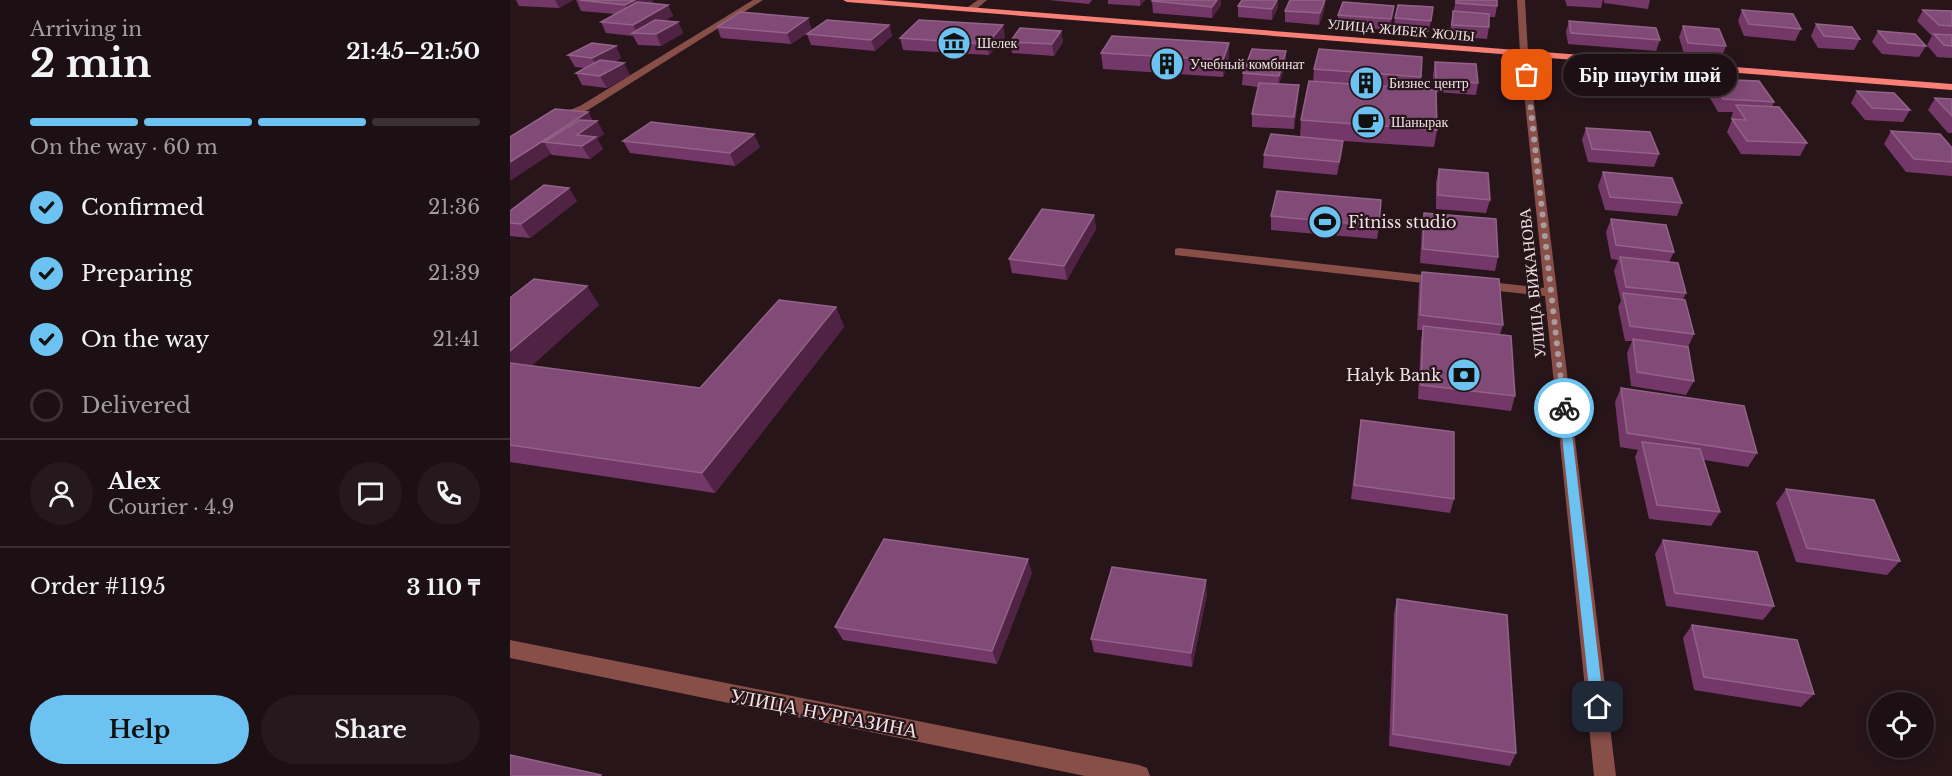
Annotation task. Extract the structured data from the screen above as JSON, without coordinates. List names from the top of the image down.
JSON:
{
  "streets": {
    "main road": ["УЛИЦА ЖИБЕК ЖОЛЫ"],
    "street": ["УЛИЦА БИЖАНОВА", "УЛИЦА НУРГАЗИНА"]
  },
  "crossings": [
    ["УЛИЦА ЖИБЕК ЖОЛЫ", "УЛИЦА БИЖАНОВА"]
  ],
  "places": {
    "museum": ["Шелек"],
    "building": ["Учебный комбинат", "Бизнес центр"],
    "other": ["Бір шәугім шәй"],
    "cafe": ["Шанырак"],
    "sports": ["Fitniss studio"],
    "bank": ["Halyk Bank"]
  },
  "page": {
    "heading": ["2 min", "Arriving in", "21:45–21:50"],
    "panel": [
      "Alex",
      "Courier · 4.9",
      "Order #1195",
      "3 110 ₸"
    ],
    "bubble": "Бір шәугім шәй",
    "bar": "On the way · 60 m",
    "list": [
      ["Confirmed", "21:36"],
      ["Preparing", "21:39"],
      ["On the way", "21:41"],
      "Delivered"
    ],
    "buttons": ["Help", "Share"]
  }
}
